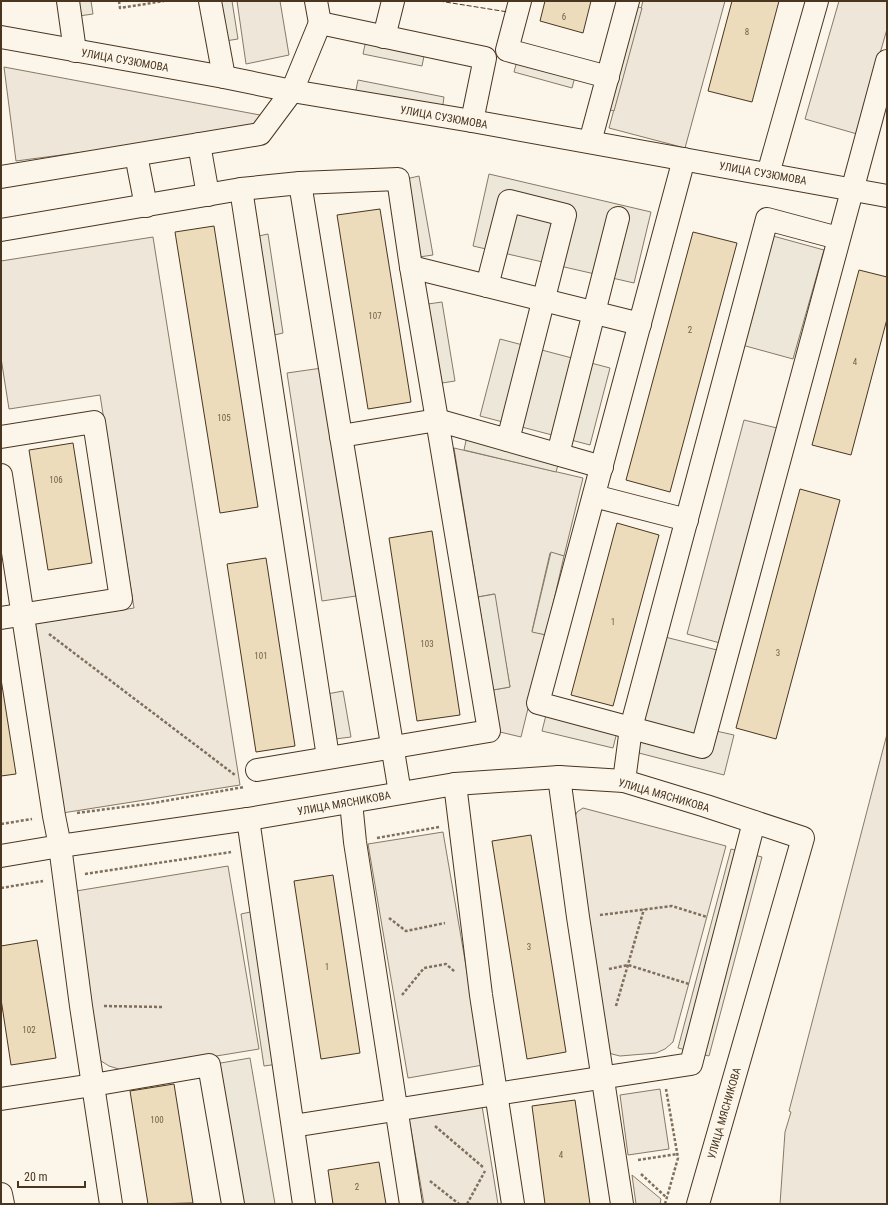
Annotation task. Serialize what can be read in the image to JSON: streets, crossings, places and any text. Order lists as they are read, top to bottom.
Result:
{
  "streets": {
    "street": ["УЛИЦА СУЗЮМОВА", "УЛИЦА МЯСНИКОВА"]
  },
  "house_numbers": [
    "6",
    "8",
    "107",
    "2",
    "4",
    "105",
    "106",
    "1",
    "103",
    "3",
    "101",
    "3",
    "1",
    "102",
    "100",
    "4",
    "2"
  ],
  "scale_bar": "20 m"
}
